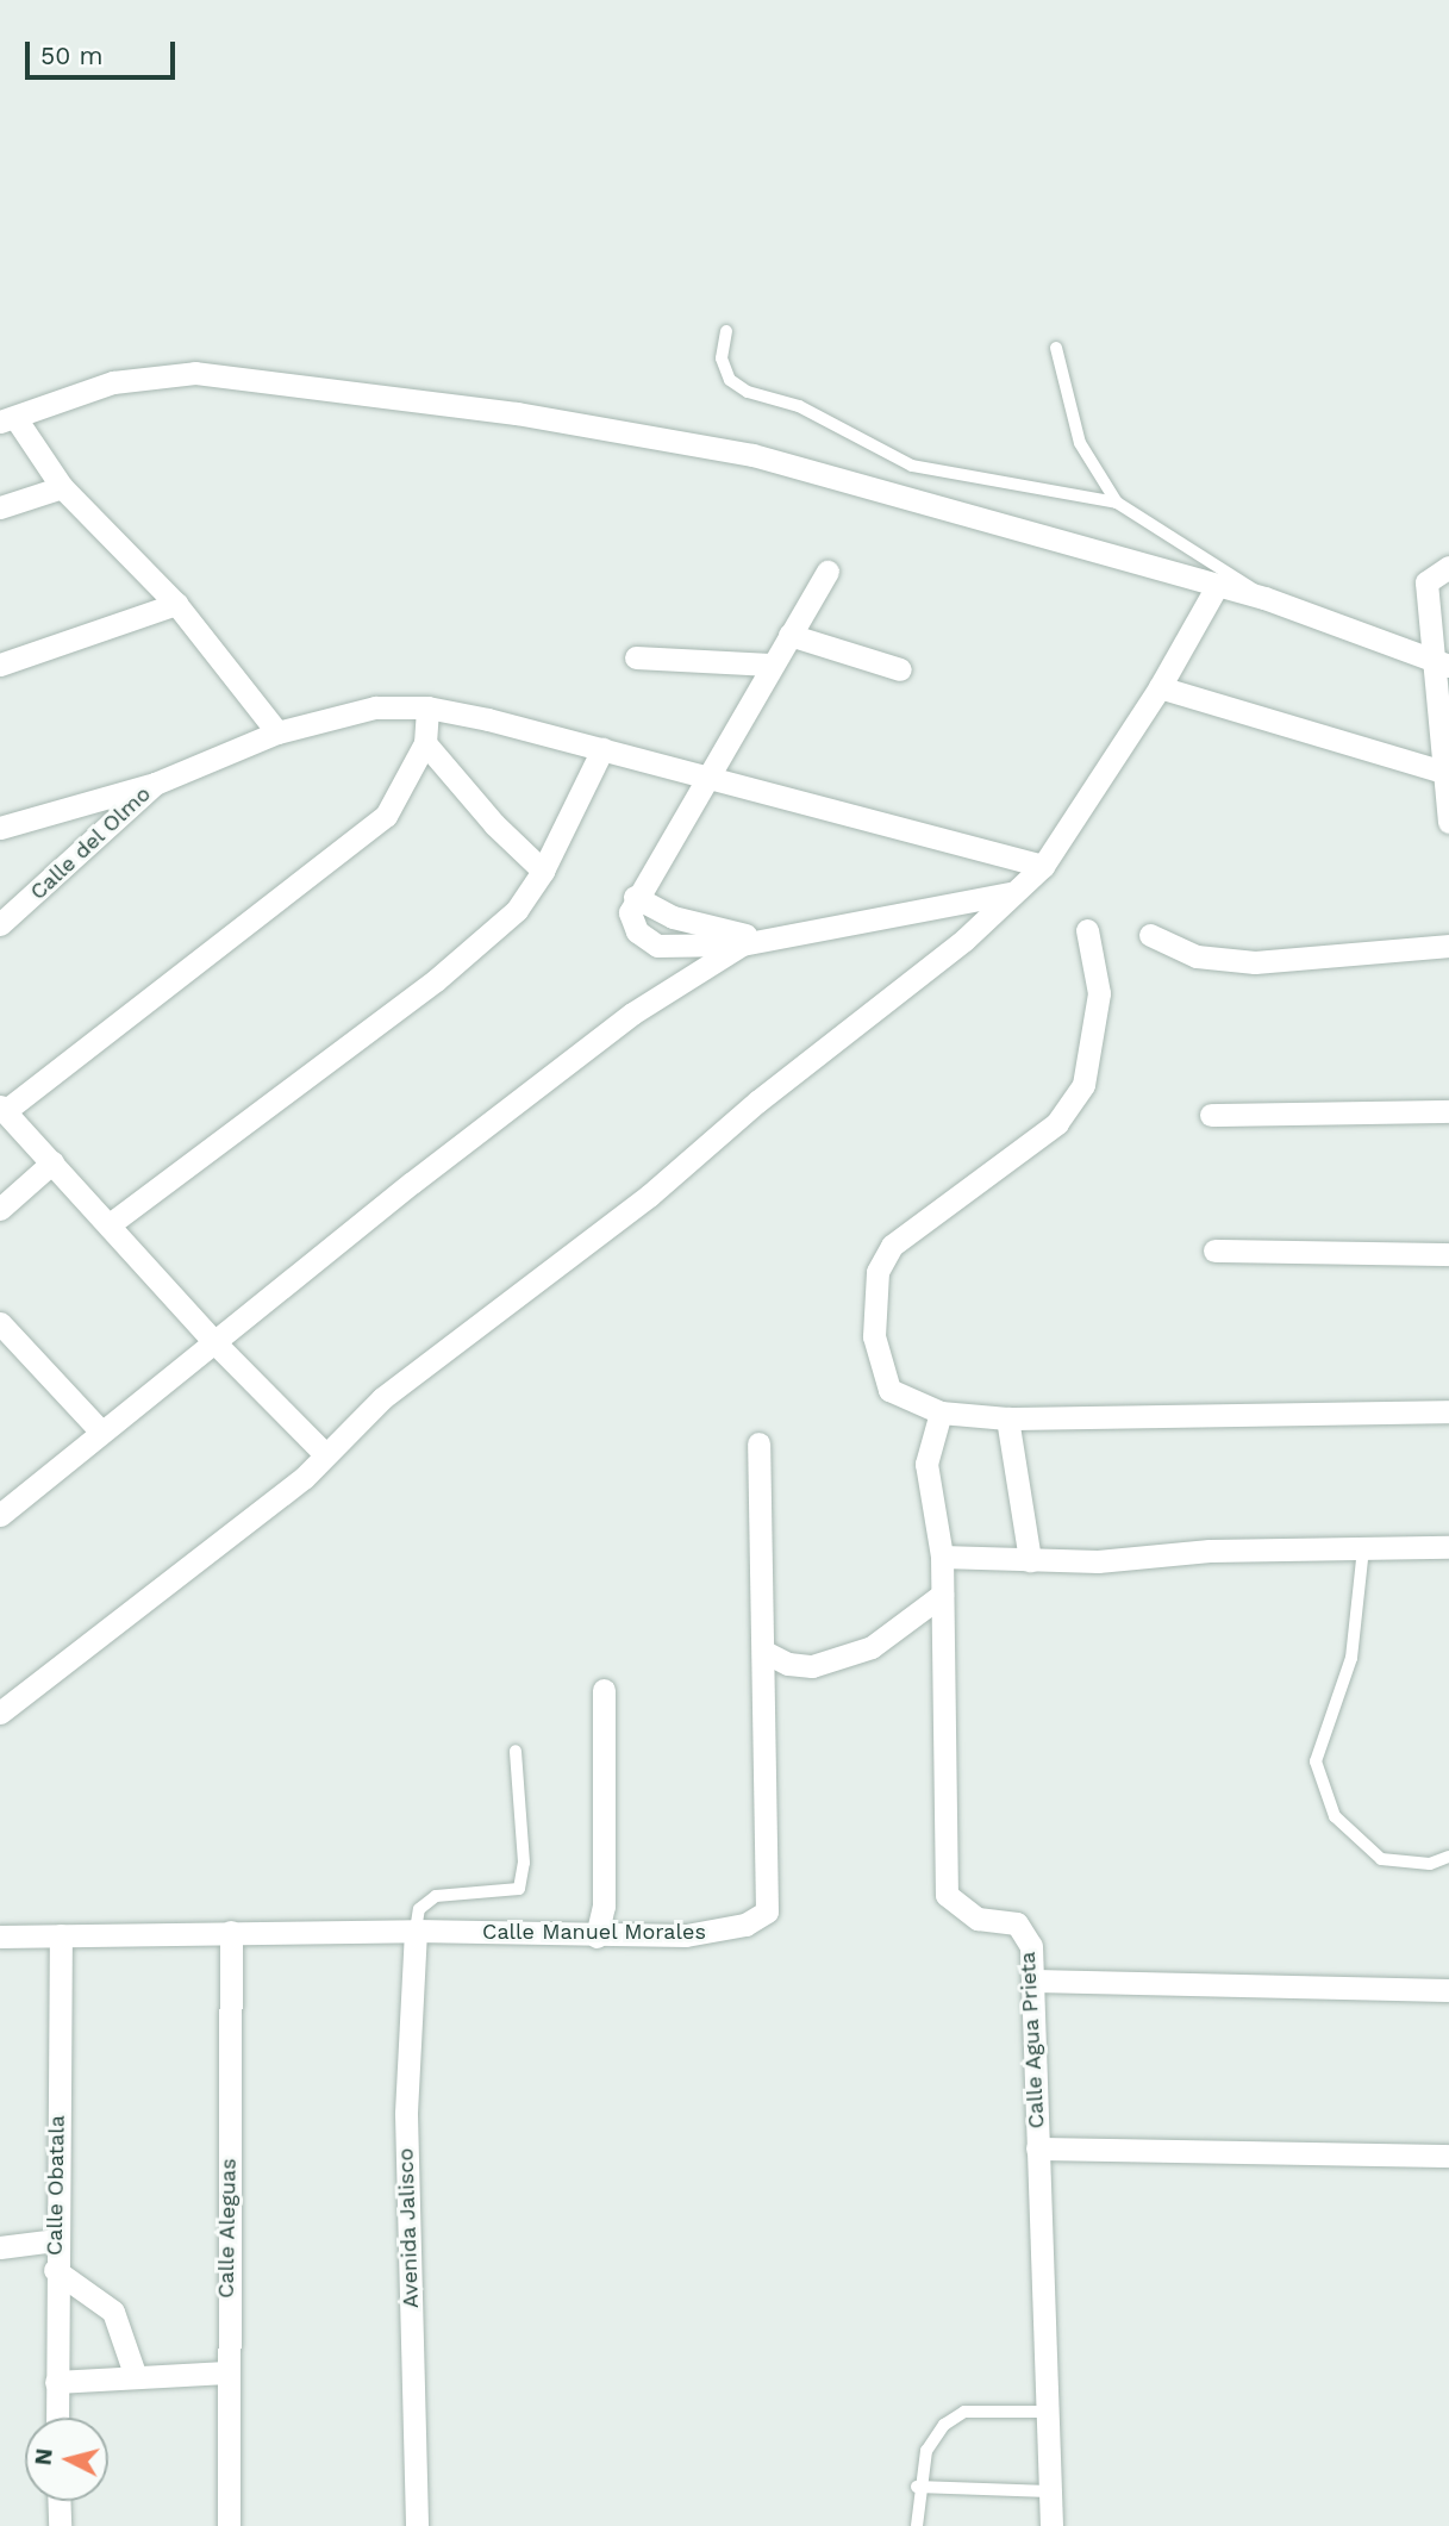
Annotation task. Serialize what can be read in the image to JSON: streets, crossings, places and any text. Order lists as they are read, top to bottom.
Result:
{
  "streets": {
    "street": [
      "Calle del Olmo",
      "Calle Manuel Morales",
      "Calle Agua Prieta",
      "Calle Obatala",
      "Calle Aleguas",
      "Avenida Jalisco"
    ]
  },
  "crossings": [
    ["Calle Manuel Morales", "Calle Obatala"],
    ["Calle Manuel Morales", "Calle Aleguas"],
    ["Calle Manuel Morales", "Avenida Jalisco"]
  ],
  "scale_bar": "50 m",
  "north": "left"
}
